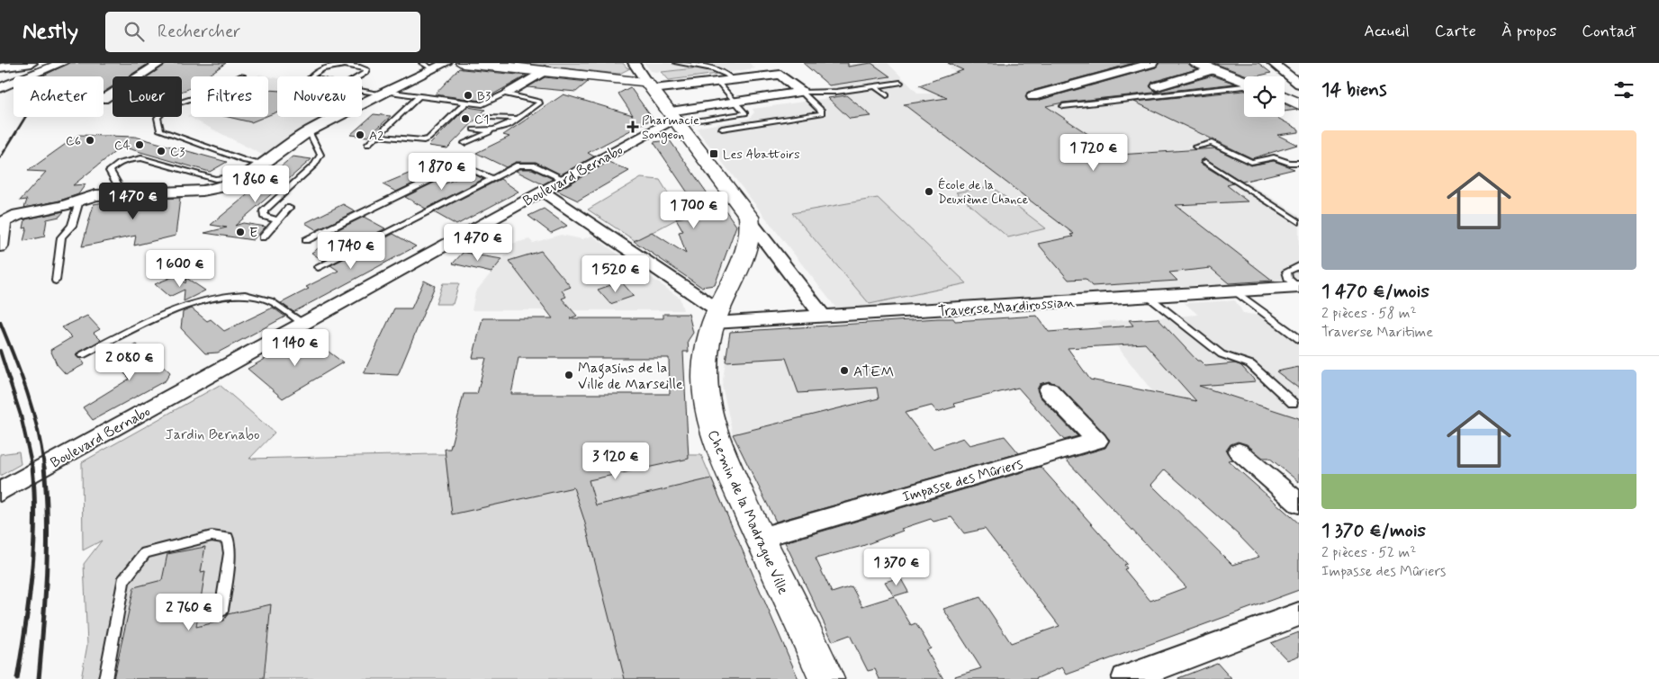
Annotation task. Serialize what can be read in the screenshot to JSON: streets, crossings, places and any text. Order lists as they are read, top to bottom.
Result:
{
  "streets": {
    "street": [
      "Boulevard Bernabo",
      "Traverse Mardirossian",
      "Impasse des Mûriers",
      "Chemin de la Madrague Ville"
    ]
  },
  "crossings": [
    ["Traverse Mardirossian", "Chemin de la Madrague Ville"],
    ["Impasse des Mûriers", "Chemin de la Madrague Ville"]
  ],
  "parks": ["Jardin Bernabo"],
  "places": {
    "other": [
      "B3",
      "C1",
      "A2",
      "C6",
      "C4",
      "C3",
      "École de la Deuxième Chance",
      "E",
      "ATEM",
      "Magasins de la Ville de Marseille"
    ],
    "health": ["Pharmacie Songeon"],
    "transit": ["Les Abattoirs"]
  },
  "page": {
    "header": "Nestly",
    "search": "Rechercher",
    "nav": [
      "Accueil",
      "Carte",
      "À propos",
      "Contact"
    ],
    "heading": "14 biens",
    "chip": [
      "Acheter",
      "Louer",
      "Filtres",
      "Nouveau"
    ],
    "list": [
      {
        "name": "1 470 €/mois",
        "note": "2 pièces · 58 m² · Traverse Maritime"
      },
      {
        "name": "1 370 €/mois",
        "note": "2 pièces · 52 m² · Impasse des Mûriers"
      }
    ],
    "price": [
      "1 720 €",
      "1 870 €",
      "1 860 €",
      "1 470 €",
      "1 700 €",
      "1 470 €",
      "1 740 €",
      "1 600 €",
      "1 520 €",
      "1 140 €",
      "2 080 €",
      "3 120 €",
      "1 370 €",
      "2 760 €"
    ]
  }
}
